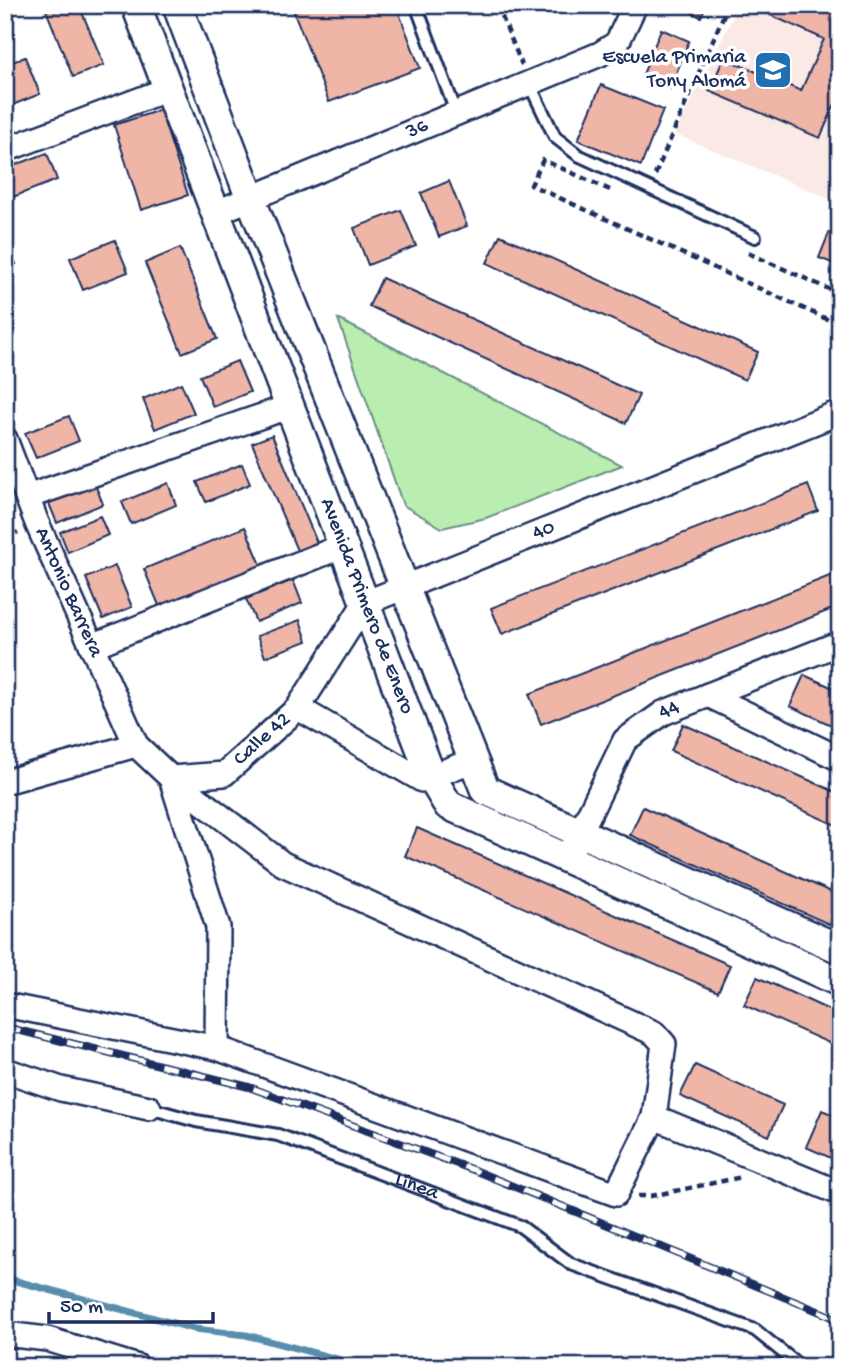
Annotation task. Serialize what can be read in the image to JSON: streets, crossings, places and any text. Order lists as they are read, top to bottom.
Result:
{
  "streets": {
    "street": [
      "36",
      "40",
      "Antonio Barrera",
      "Avenida Primero de Enero",
      "44",
      "Calle 42",
      "Línea"
    ]
  },
  "crossings": [
    ["36", "Avenida Primero de Enero"],
    ["40", "Avenida Primero de Enero"],
    ["Avenida Primero de Enero", "44"],
    ["Avenida Primero de Enero", "Calle 42"]
  ],
  "places": {
    "school or university": ["Escuela Primaria Tony Alomá"]
  },
  "scale_bar": "50 m"
}
